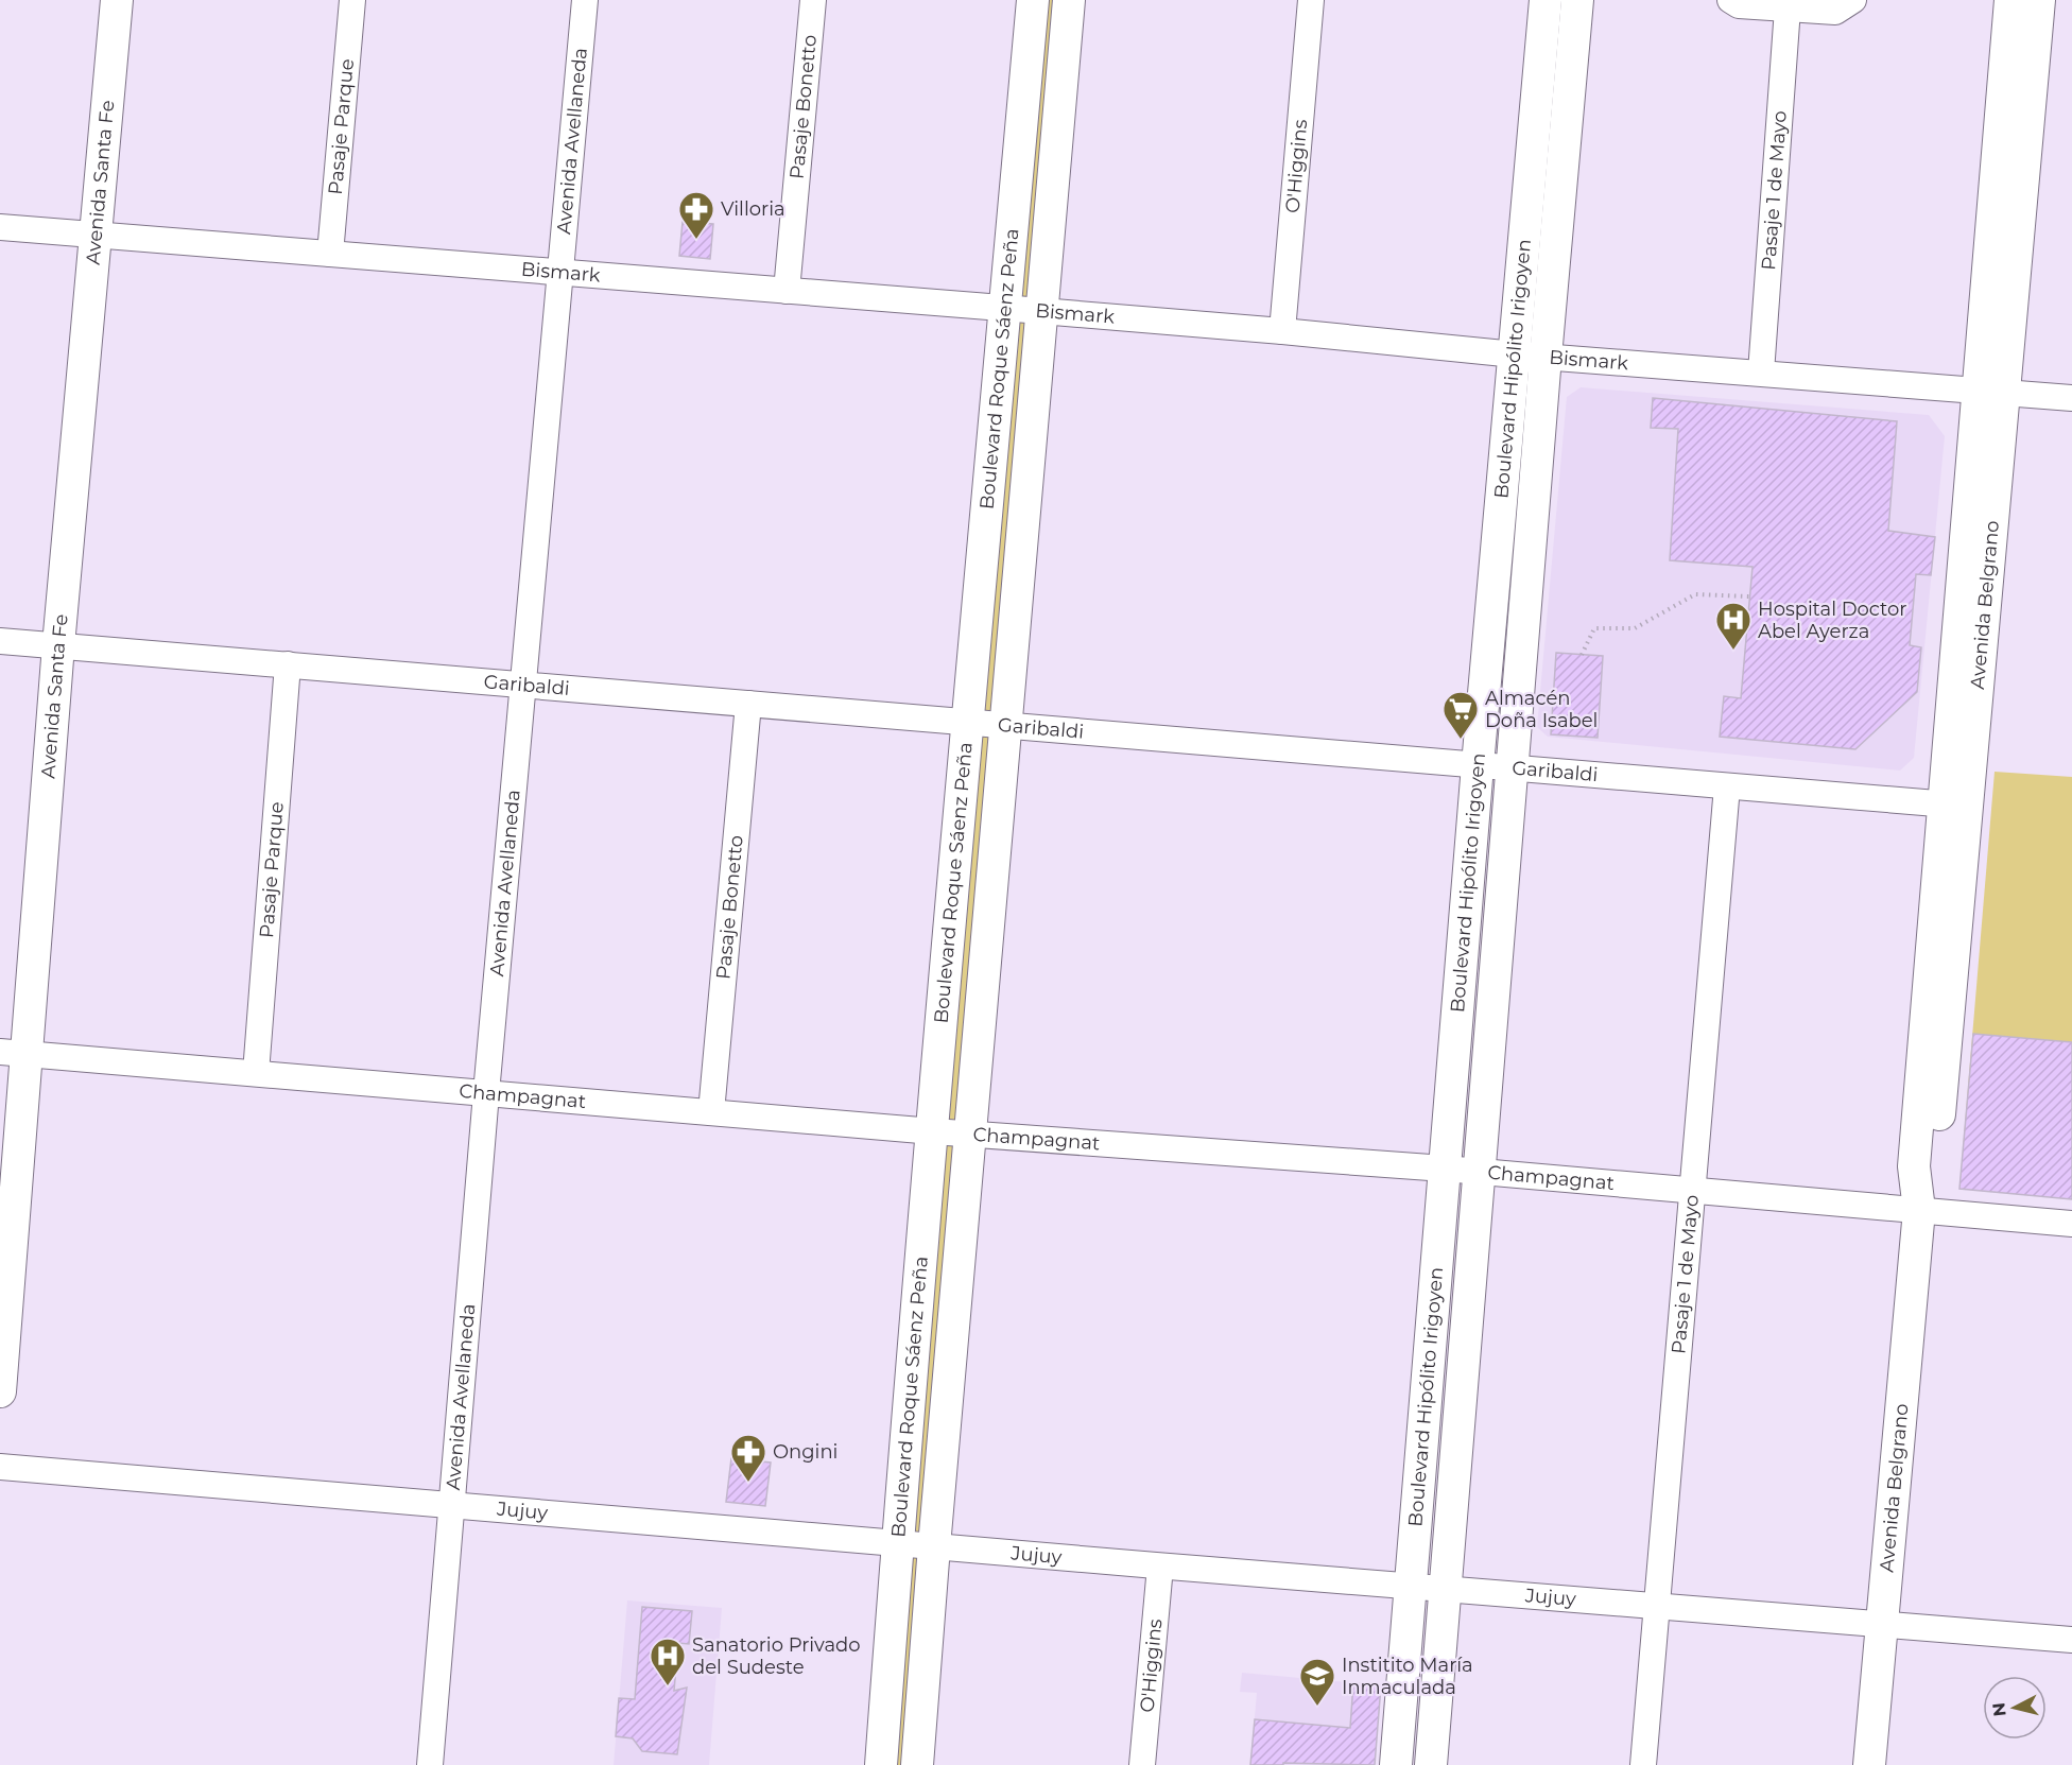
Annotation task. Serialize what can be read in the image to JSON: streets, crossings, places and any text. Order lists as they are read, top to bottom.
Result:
{
  "streets": {
    "street": [
      "Pasaje Bonetto",
      "Pasaje Parque",
      "Avenida Avellaneda",
      "O'Higgins",
      "Avenida Santa Fe",
      "Pasaje 1 de Mayo",
      "Bismark",
      "Boulevard Roque Sáenz Peña",
      "Boulevard Hipólito Irigoyen",
      "Avenida Belgrano",
      "Garibaldi",
      "Champagnat",
      "Jujuy"
    ]
  },
  "crossings": [
    ["Pasaje Bonetto", "Bismark"],
    ["Pasaje Bonetto", "Garibaldi"],
    ["Pasaje Bonetto", "Champagnat"],
    ["Pasaje Parque", "Bismark"],
    ["Pasaje Parque", "Garibaldi"],
    ["Pasaje Parque", "Champagnat"],
    ["Avenida Avellaneda", "Bismark"],
    ["Avenida Avellaneda", "Garibaldi"],
    ["Avenida Avellaneda", "Champagnat"],
    ["Avenida Avellaneda", "Jujuy"],
    ["O'Higgins", "Bismark"],
    ["O'Higgins", "Jujuy"],
    ["Avenida Santa Fe", "Bismark"],
    ["Avenida Santa Fe", "Garibaldi"],
    ["Avenida Santa Fe", "Champagnat"],
    ["Pasaje 1 de Mayo", "Bismark"],
    ["Pasaje 1 de Mayo", "Garibaldi"],
    ["Pasaje 1 de Mayo", "Champagnat"],
    ["Pasaje 1 de Mayo", "Jujuy"],
    ["Bismark", "Boulevard Roque Sáenz Peña"],
    ["Bismark", "Boulevard Hipólito Irigoyen"],
    ["Bismark", "Avenida Belgrano"],
    ["Boulevard Roque Sáenz Peña", "Garibaldi"],
    ["Boulevard Roque Sáenz Peña", "Champagnat"],
    ["Boulevard Roque Sáenz Peña", "Jujuy"],
    ["Boulevard Hipólito Irigoyen", "Garibaldi"],
    ["Boulevard Hipólito Irigoyen", "Champagnat"],
    ["Boulevard Hipólito Irigoyen", "Jujuy"],
    ["Avenida Belgrano", "Garibaldi"],
    ["Avenida Belgrano", "Champagnat"],
    ["Avenida Belgrano", "Jujuy"]
  ],
  "places": {
    "pharmacy": ["Villoria", "Ongini"],
    "hospital": ["Hospital Doctor Abel Ayerza", "Sanatorio Privado del Sudeste"],
    "supermarket": ["Almacén Doña Isabel"],
    "school or university": ["Institito María Inmaculada"]
  },
  "north": "left"
}
